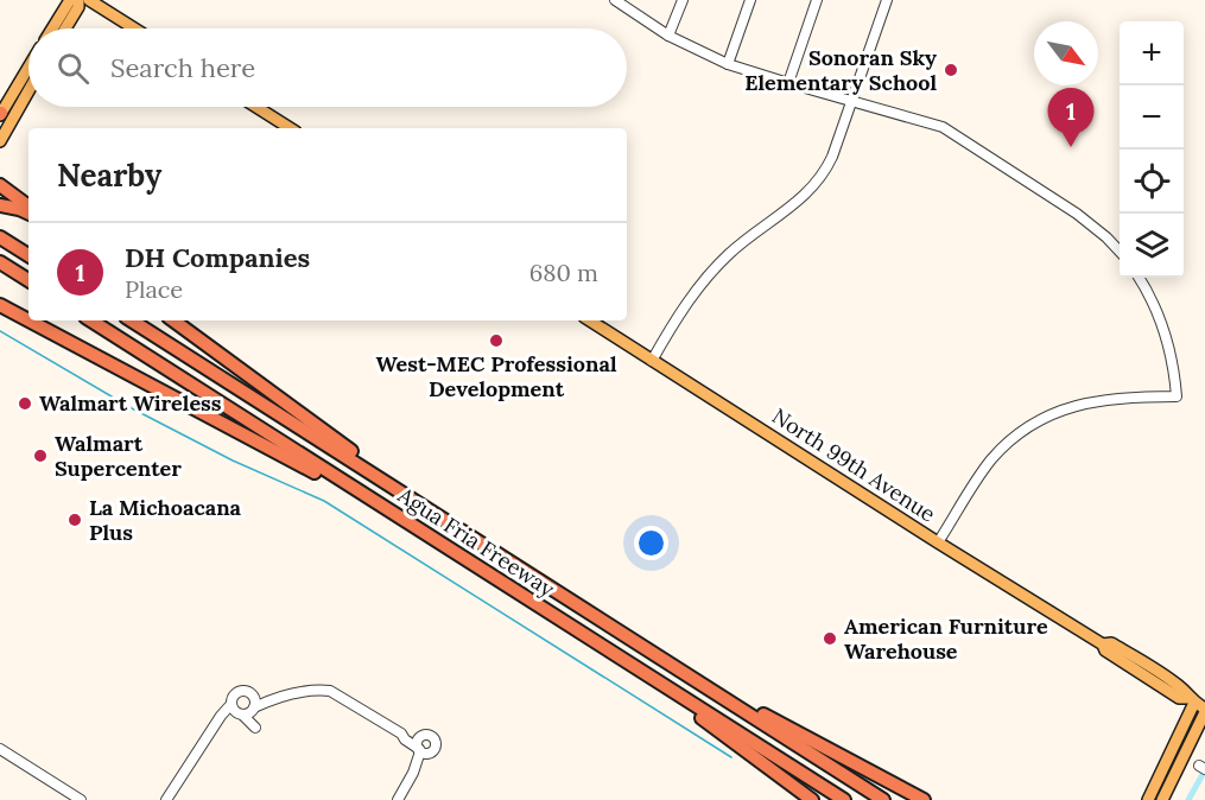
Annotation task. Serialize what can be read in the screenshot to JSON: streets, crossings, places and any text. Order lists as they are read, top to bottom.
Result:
{
  "streets": {
    "highway": ["Agua Fria Freeway"],
    "main road": ["North 99th Avenue"]
  },
  "places": [
    "Sonoran Sky Elementary School",
    "West-MEC Professional Development",
    "Walmart Wireless",
    "Walmart Supercenter",
    "La Michoacana Plus",
    "American Furniture Warehouse"
  ],
  "north": "bottom right",
  "page": {
    "map_buttons": ["+", "−"],
    "search": "Search here",
    "pins": "1",
    "heading": "Nearby",
    "list": [
      {
        "mark": "1",
        "name": "DH Companies",
        "note": "Place",
        "value": "680 m"
      }
    ]
  }
}
